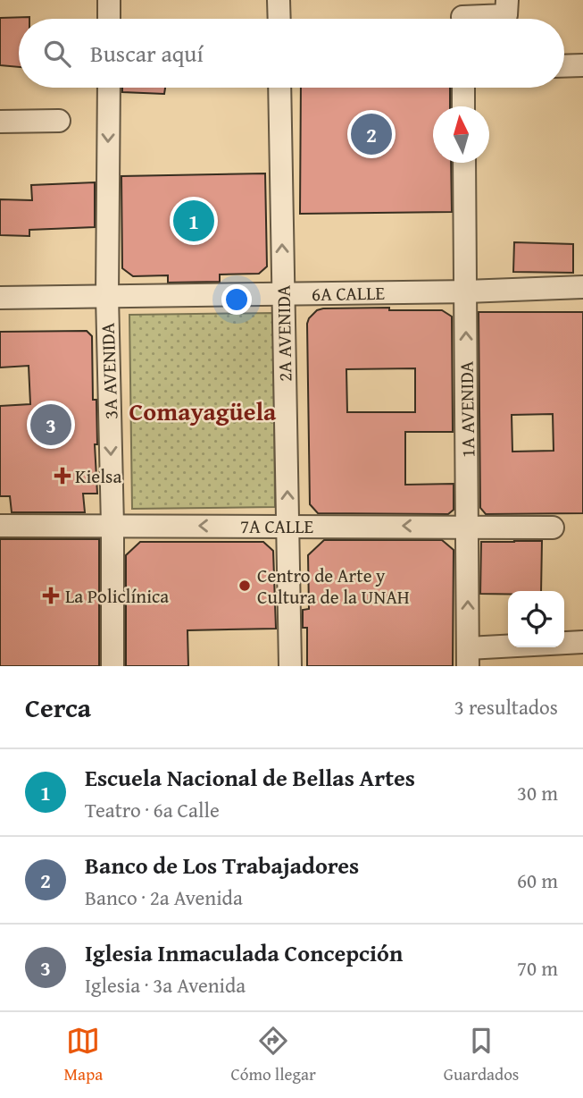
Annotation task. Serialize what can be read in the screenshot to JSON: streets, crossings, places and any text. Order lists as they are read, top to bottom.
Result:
{
  "streets": {
    "street": [
      "6A CALLE",
      "2A AVENIDA",
      "3A AVENIDA",
      "1A AVENIDA",
      "7A CALLE"
    ]
  },
  "crossings": [
    ["6A CALLE", "2A AVENIDA"],
    ["6A CALLE", "3A AVENIDA"],
    ["6A CALLE", "1A AVENIDA"],
    ["2A AVENIDA", "7A CALLE"],
    ["3A AVENIDA", "7A CALLE"],
    ["1A AVENIDA", "7A CALLE"]
  ],
  "one_way": [
    "2A AVENIDA",
    "3A AVENIDA",
    "1A AVENIDA",
    "7A CALLE"
  ],
  "districts": ["Comayagüela"],
  "places": {
    "health": ["Kielsa", "La Policlínica"],
    "other": ["Centro de Arte y Cultura de la UNAH"]
  },
  "north": "top",
  "page": {
    "search": "Buscar aquí",
    "pins": ["2", "1", "3"],
    "heading": ["Cerca", "3 resultados"],
    "list": [
      {
        "mark": "1",
        "name": "Escuela Nacional de Bellas Artes",
        "note": "Teatro · 6a Calle",
        "value": "30 m"
      },
      {
        "mark": "2",
        "name": "Banco de Los Trabajadores",
        "note": "Banco · 2a Avenida",
        "value": "60 m"
      },
      {
        "mark": "3",
        "name": "Iglesia Inmaculada Concepción",
        "note": "Iglesia · 3a Avenida",
        "value": "70 m"
      }
    ],
    "nav": ["Mapa", "Cómo llegar", "Guardados"]
  }
}
